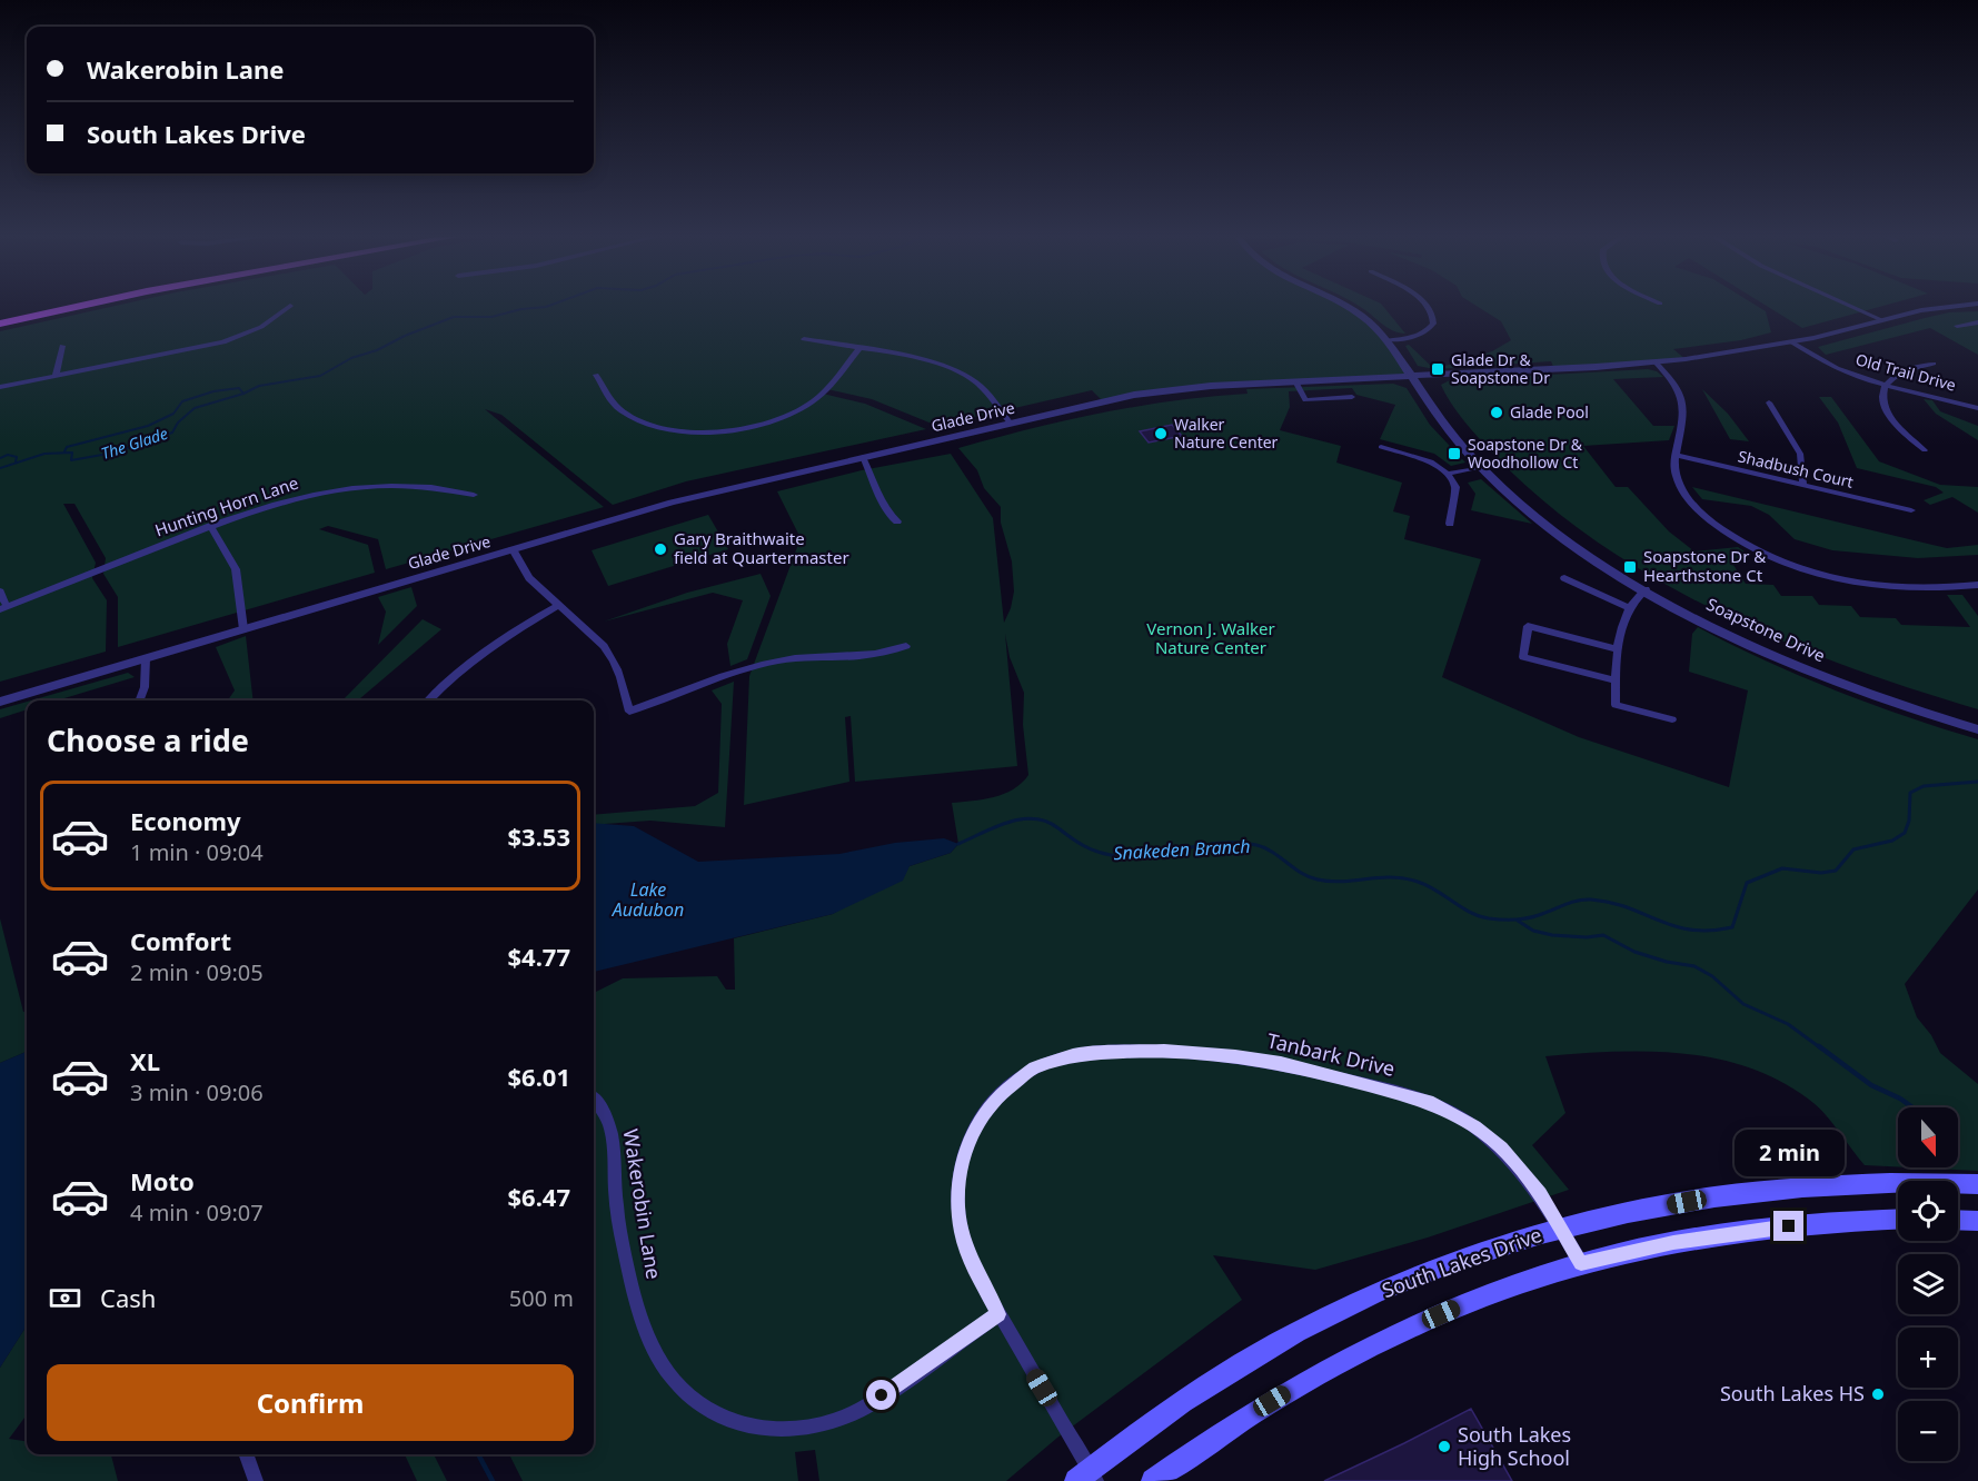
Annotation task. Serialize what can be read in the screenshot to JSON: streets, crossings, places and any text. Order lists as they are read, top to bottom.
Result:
{
  "streets": {
    "main road": ["South Lakes Drive"],
    "street": [
      "Old Trail Drive",
      "Glade Drive",
      "Shadbush Court",
      "Hunting Horn Lane",
      "Soapstone Drive",
      "Tanbark Drive",
      "Wakerobin Lane"
    ]
  },
  "crossings": [
    ["Old Trail Drive", "Glade Drive"],
    ["Glade Drive", "Soapstone Drive"],
    ["Tanbark Drive", "Wakerobin Lane"],
    ["Tanbark Drive", "South Lakes Drive"]
  ],
  "water": ["The Glade", "Snakeden Branch", "Lake Audubon"],
  "parks": ["Vernon J. Walker Nature Center"],
  "places": {
    "transit": ["Glade Dr & Soapstone Dr", "Soapstone Dr & Woodhollow Ct", "Soapstone Dr & Hearthstone Ct"],
    "other": [
      "Glade Pool",
      "Walker Nature Center",
      "Gary Braithwaite field at Quartermaster",
      "South Lakes HS",
      "South Lakes High School"
    ]
  },
  "north": "bottom",
  "page": {
    "banner": ["Wakerobin Lane", "South Lakes Drive"],
    "heading": "Choose a ride",
    "list": [
      {
        "name": "Economy",
        "note": "1 min · 09:04",
        "value": "$3.53"
      },
      {
        "name": "Comfort",
        "note": "2 min · 09:05",
        "value": "$4.77"
      },
      {
        "name": "XL",
        "note": "3 min · 09:06",
        "value": "$6.01"
      },
      {
        "name": "Moto",
        "note": "4 min · 09:07",
        "value": "$6.47"
      }
    ],
    "map_buttons": ["+", "−"],
    "bubble": "2 min",
    "pay": ["Cash", "500 m"],
    "buttons": "Confirm"
  }
}
